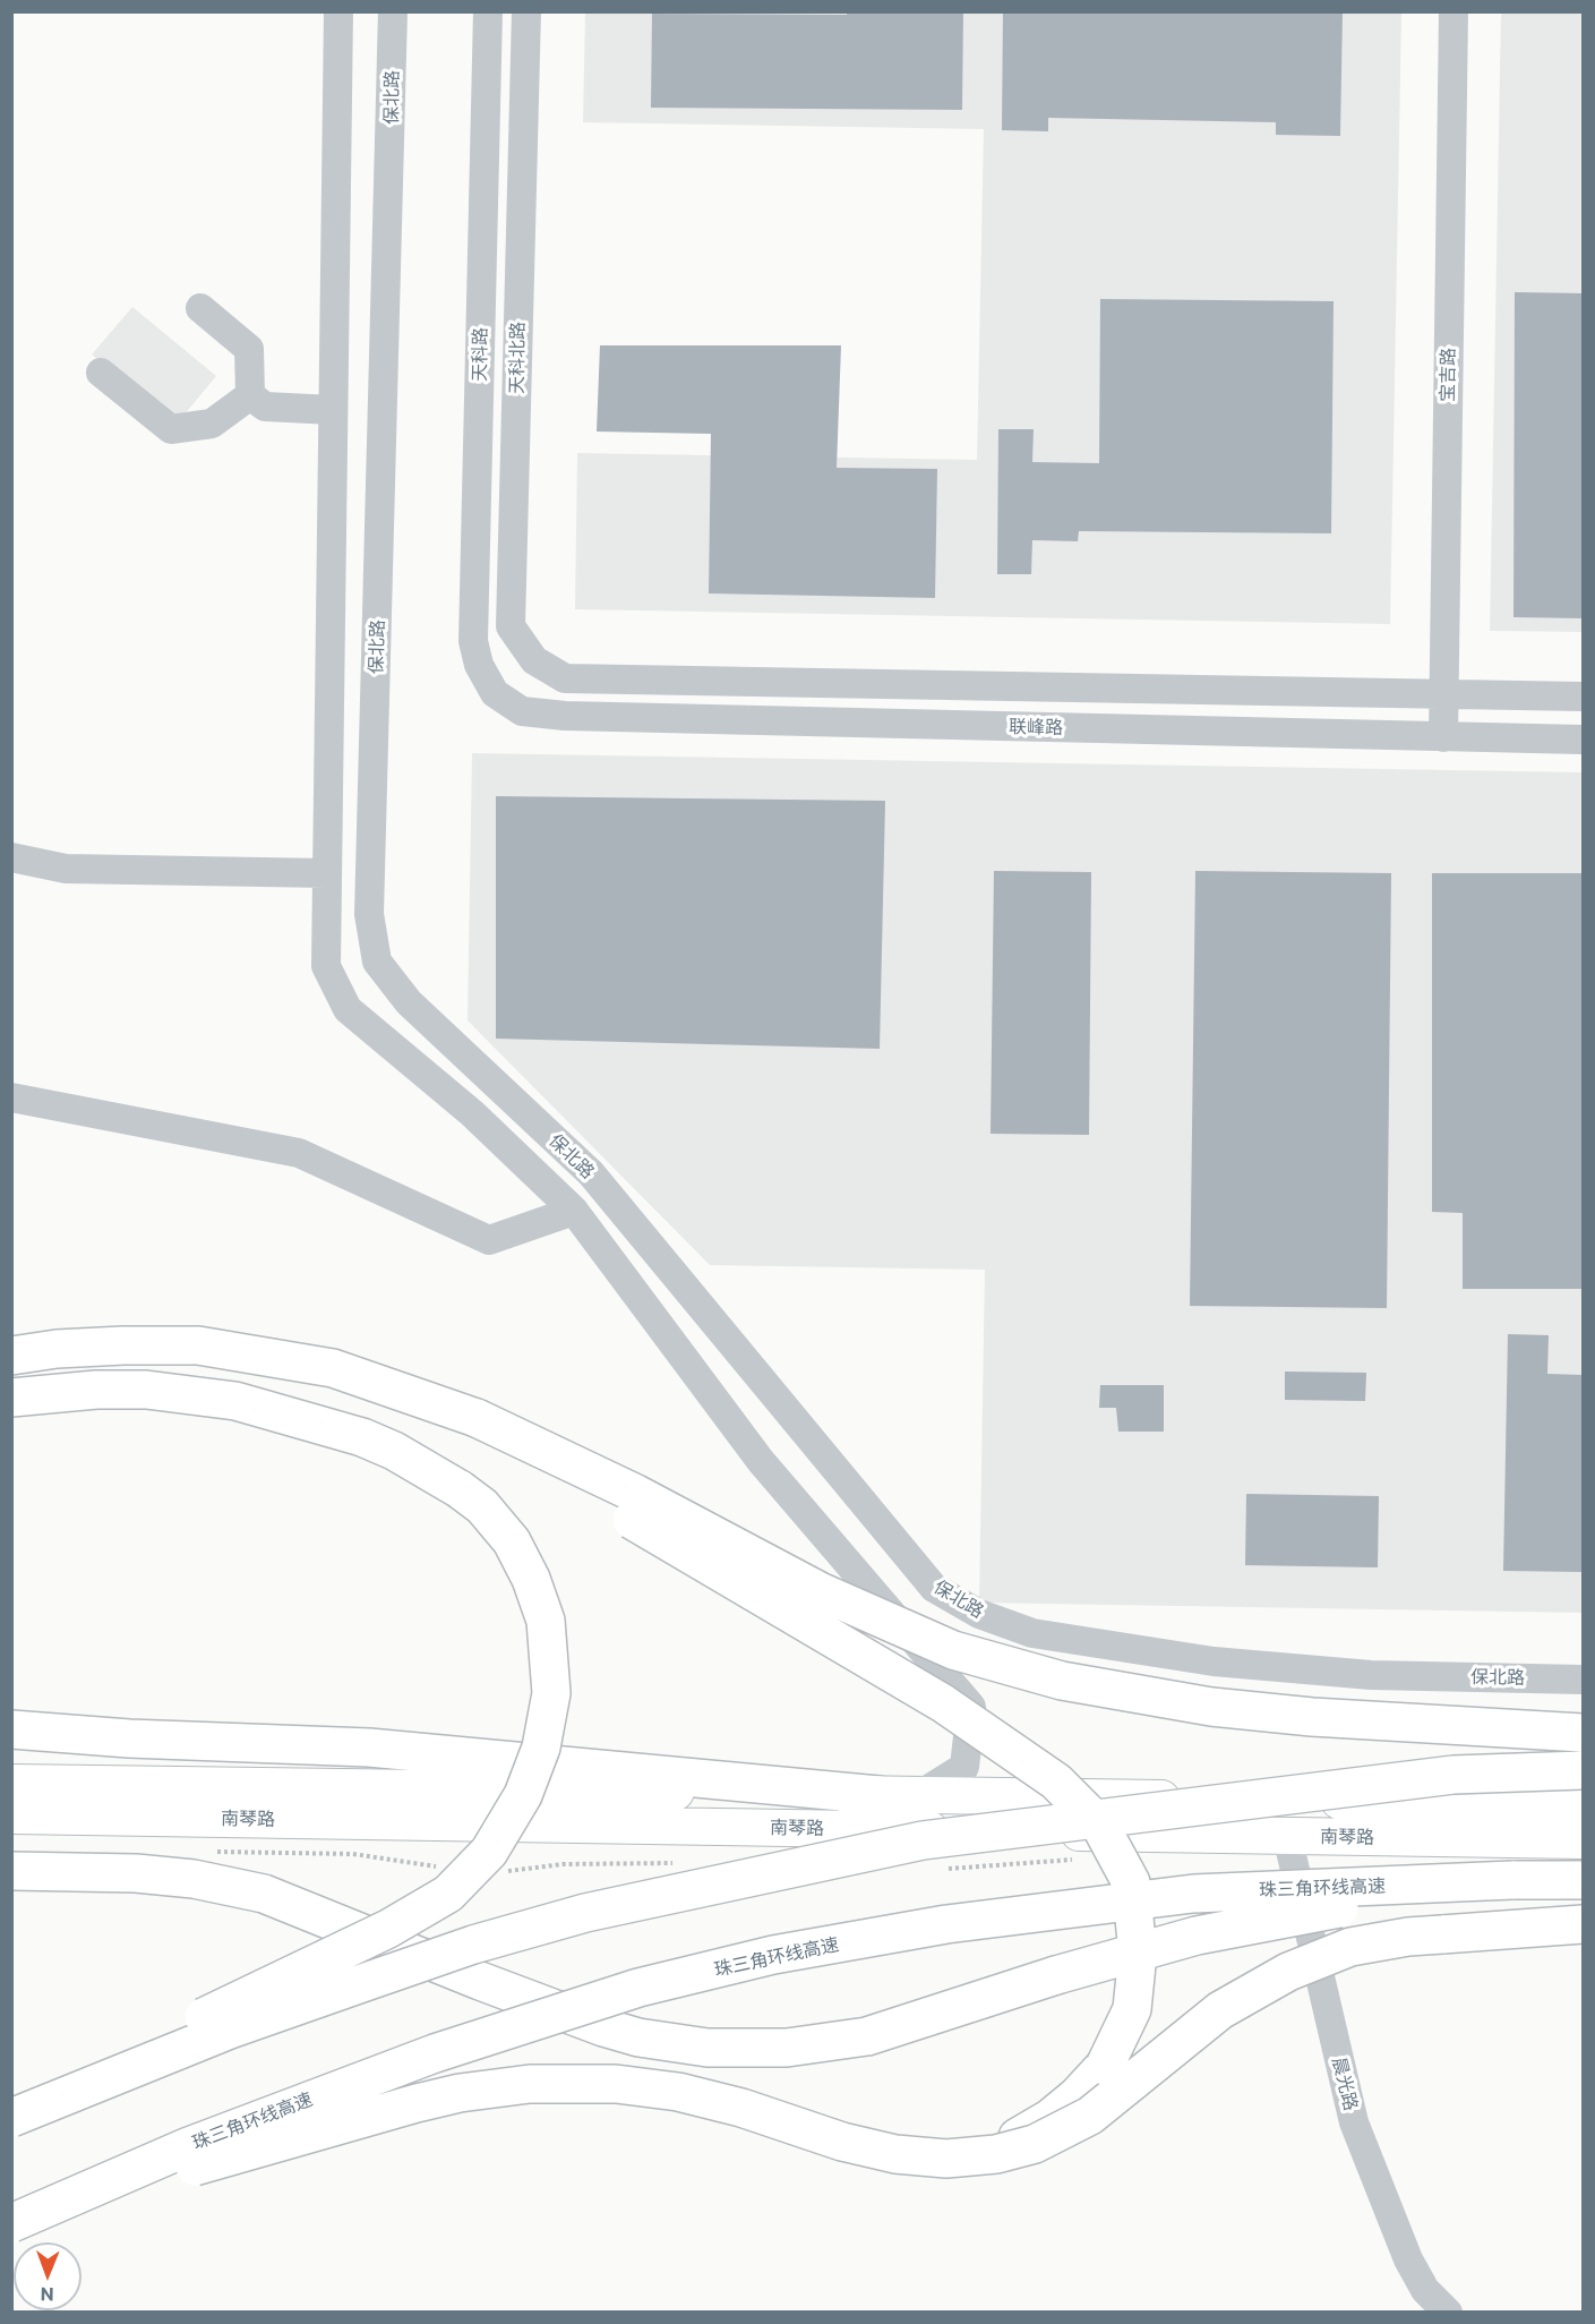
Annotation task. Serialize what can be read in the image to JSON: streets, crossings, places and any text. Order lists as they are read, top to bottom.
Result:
{
  "streets": {
    "highway": ["珠三角环线高速"],
    "main road": ["南琴路"],
    "street": [
      "保北路",
      "天科路",
      "天科北路",
      "宝吉路",
      "联峰路",
      "晨光路"
    ]
  },
  "crossings": [
    ["天科路", "联峰路"],
    ["天科北路", "宝吉路"],
    ["宝吉路", "联峰路"],
    ["南琴路", "晨光路"]
  ],
  "north": "bottom"
}
